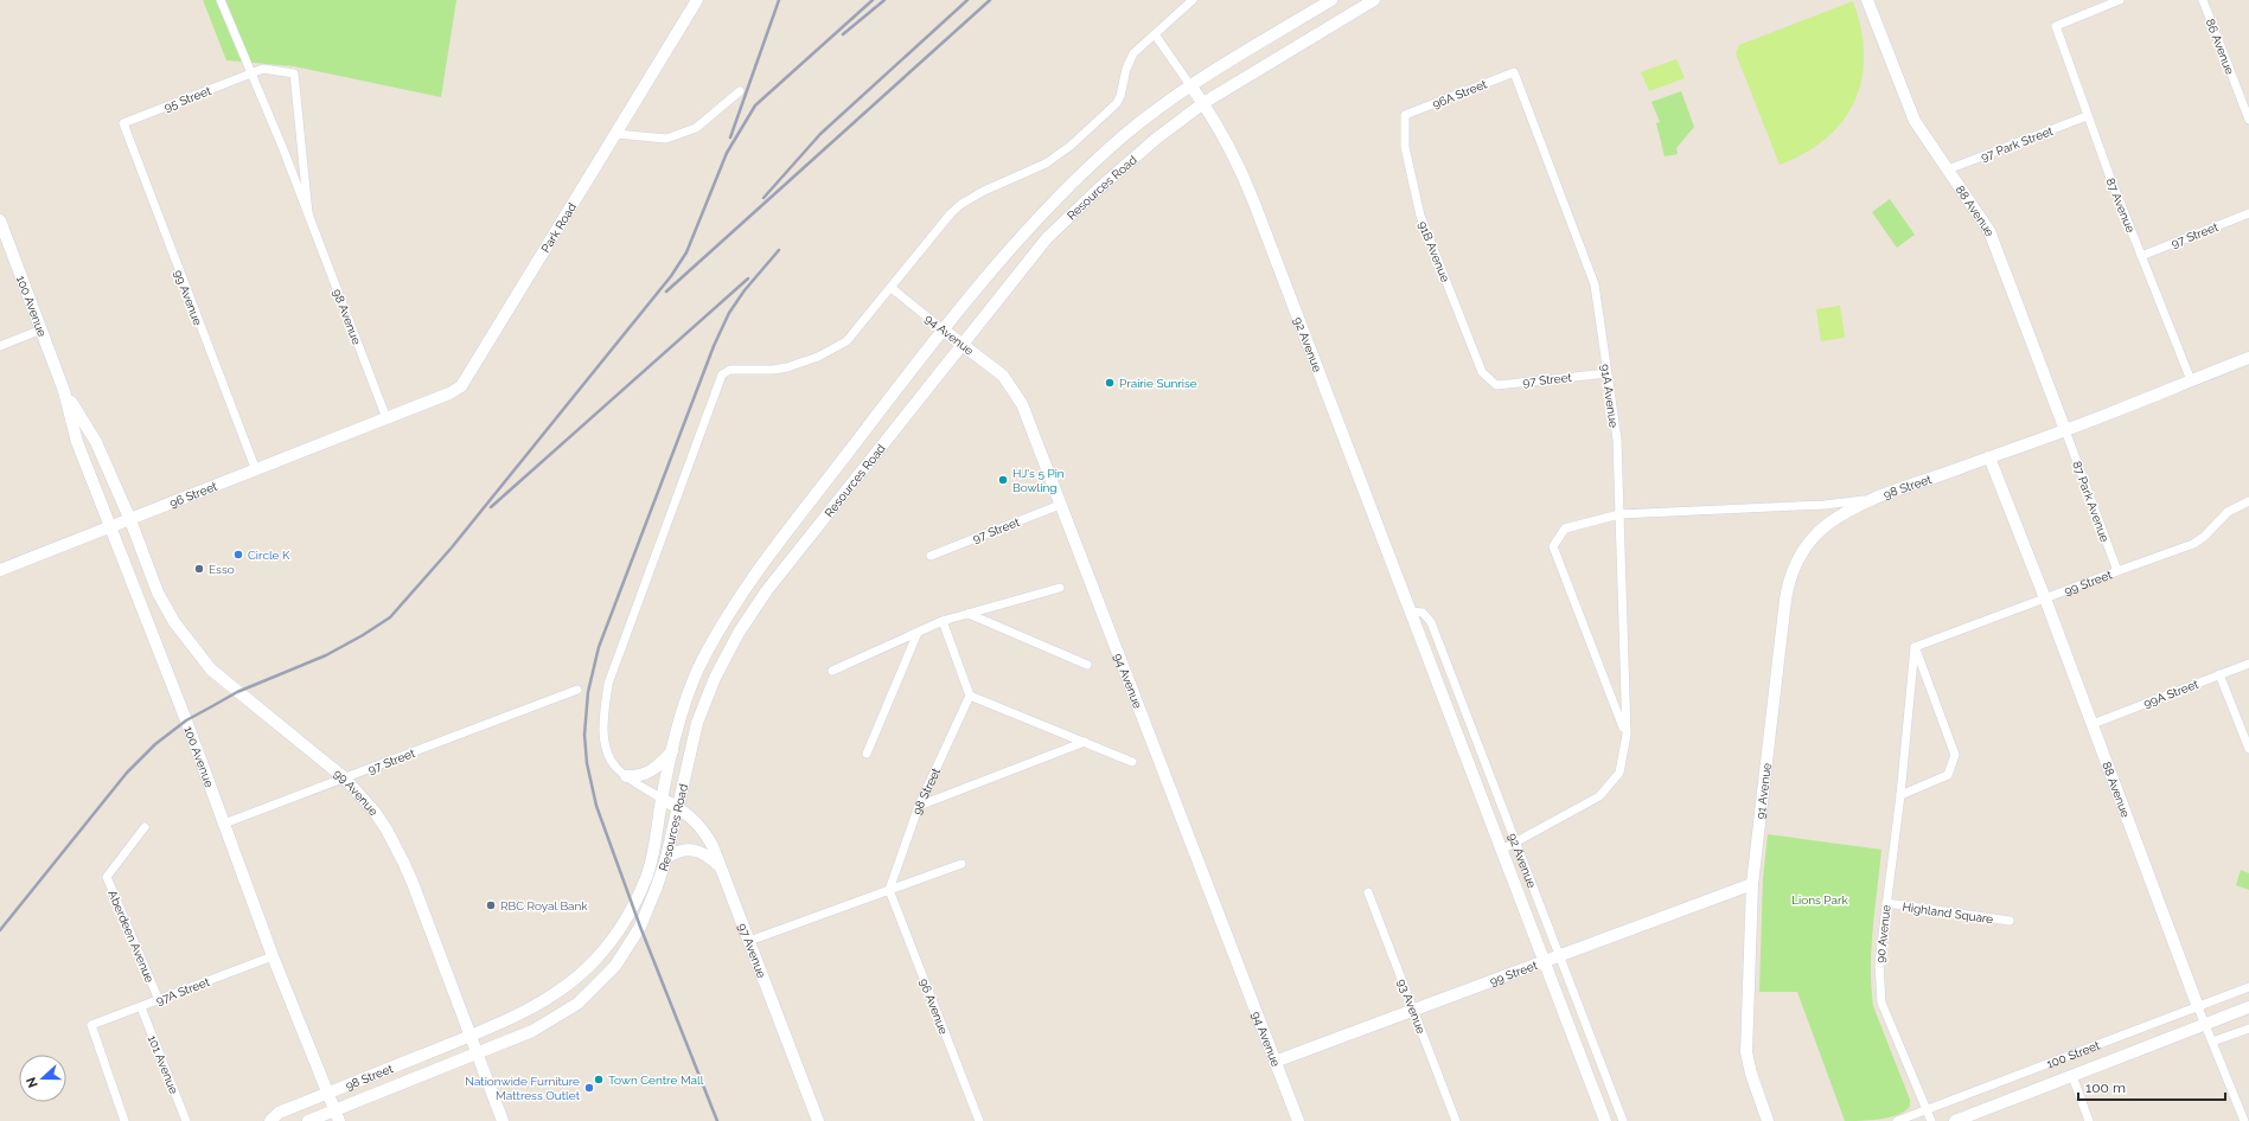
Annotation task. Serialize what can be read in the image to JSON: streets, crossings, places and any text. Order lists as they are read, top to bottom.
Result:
{
  "streets": {
    "street": [
      "86 Avenue",
      "96A Street",
      "95 Street",
      "97 Park Street",
      "Resources Road",
      "87 Avenue",
      "88 Avenue",
      "Park Road",
      "97 Street",
      "91B Avenue",
      "99 Avenue",
      "100 Avenue",
      "98 Avenue",
      "94 Avenue",
      "92 Avenue",
      "91A Avenue",
      "98 Street",
      "96 Street",
      "87 Park Avenue",
      "99 Street",
      "99A Street",
      "91 Avenue",
      "Highland Square",
      "90 Avenue",
      "Aberdeen Avenue",
      "97 Avenue",
      "97A Street",
      "96 Avenue",
      "93 Avenue",
      "100 Street",
      "101 Avenue"
    ]
  },
  "crossings": [
    ["96A Street", "91B Avenue"],
    ["96A Street", "91A Avenue"],
    ["95 Street", "99 Avenue"],
    ["95 Street", "98 Avenue"],
    ["97 Park Street", "87 Avenue"],
    ["97 Park Street", "88 Avenue"],
    ["Resources Road", "99 Avenue"],
    ["Resources Road", "94 Avenue"],
    ["Resources Road", "92 Avenue"],
    ["Resources Road", "98 Street"],
    ["Resources Road", "97 Avenue"],
    ["87 Avenue", "97 Street"],
    ["87 Avenue", "98 Street"],
    ["88 Avenue", "98 Street"],
    ["88 Avenue", "87 Park Avenue"],
    ["88 Avenue", "99 Street"],
    ["88 Avenue", "99A Street"],
    ["88 Avenue", "100 Street"],
    ["Park Road", "98 Avenue"],
    ["Park Road", "96 Street"],
    ["97 Street", "91B Avenue"],
    ["97 Street", "99 Avenue"],
    ["97 Street", "100 Avenue"],
    ["97 Street", "94 Avenue"],
    ["97 Street", "91A Avenue"],
    ["99 Avenue", "100 Avenue"],
    ["99 Avenue", "98 Street"],
    ["99 Avenue", "96 Street"],
    ["100 Avenue", "98 Street"],
    ["100 Avenue", "96 Street"],
    ["100 Avenue", "97A Street"],
    ["98 Avenue", "96 Street"],
    ["94 Avenue", "99 Street"],
    ["92 Avenue", "91A Avenue"],
    ["92 Avenue", "99 Street"],
    ["91A Avenue", "98 Street"],
    ["98 Street", "87 Park Avenue"],
    ["98 Street", "91 Avenue"],
    ["98 Street", "96 Avenue"],
    ["87 Park Avenue", "99 Street"],
    ["99 Street", "91 Avenue"],
    ["99 Street", "90 Avenue"],
    ["99 Street", "93 Avenue"],
    ["Highland Square", "90 Avenue"],
    ["90 Avenue", "100 Street"],
    ["Aberdeen Avenue", "97A Street"],
    ["97A Street", "101 Avenue"]
  ],
  "parks": ["Lions Park"],
  "places": [
    "Prairie Sunrise",
    "HJ's 5 Pin Bowling",
    "Circle K",
    "Esso",
    "RBC Royal Bank",
    "Town Centre Mall",
    "Nationwide Furniture Mattress Outlet"
  ],
  "scale_bar": "100 m",
  "north": "left"
}
